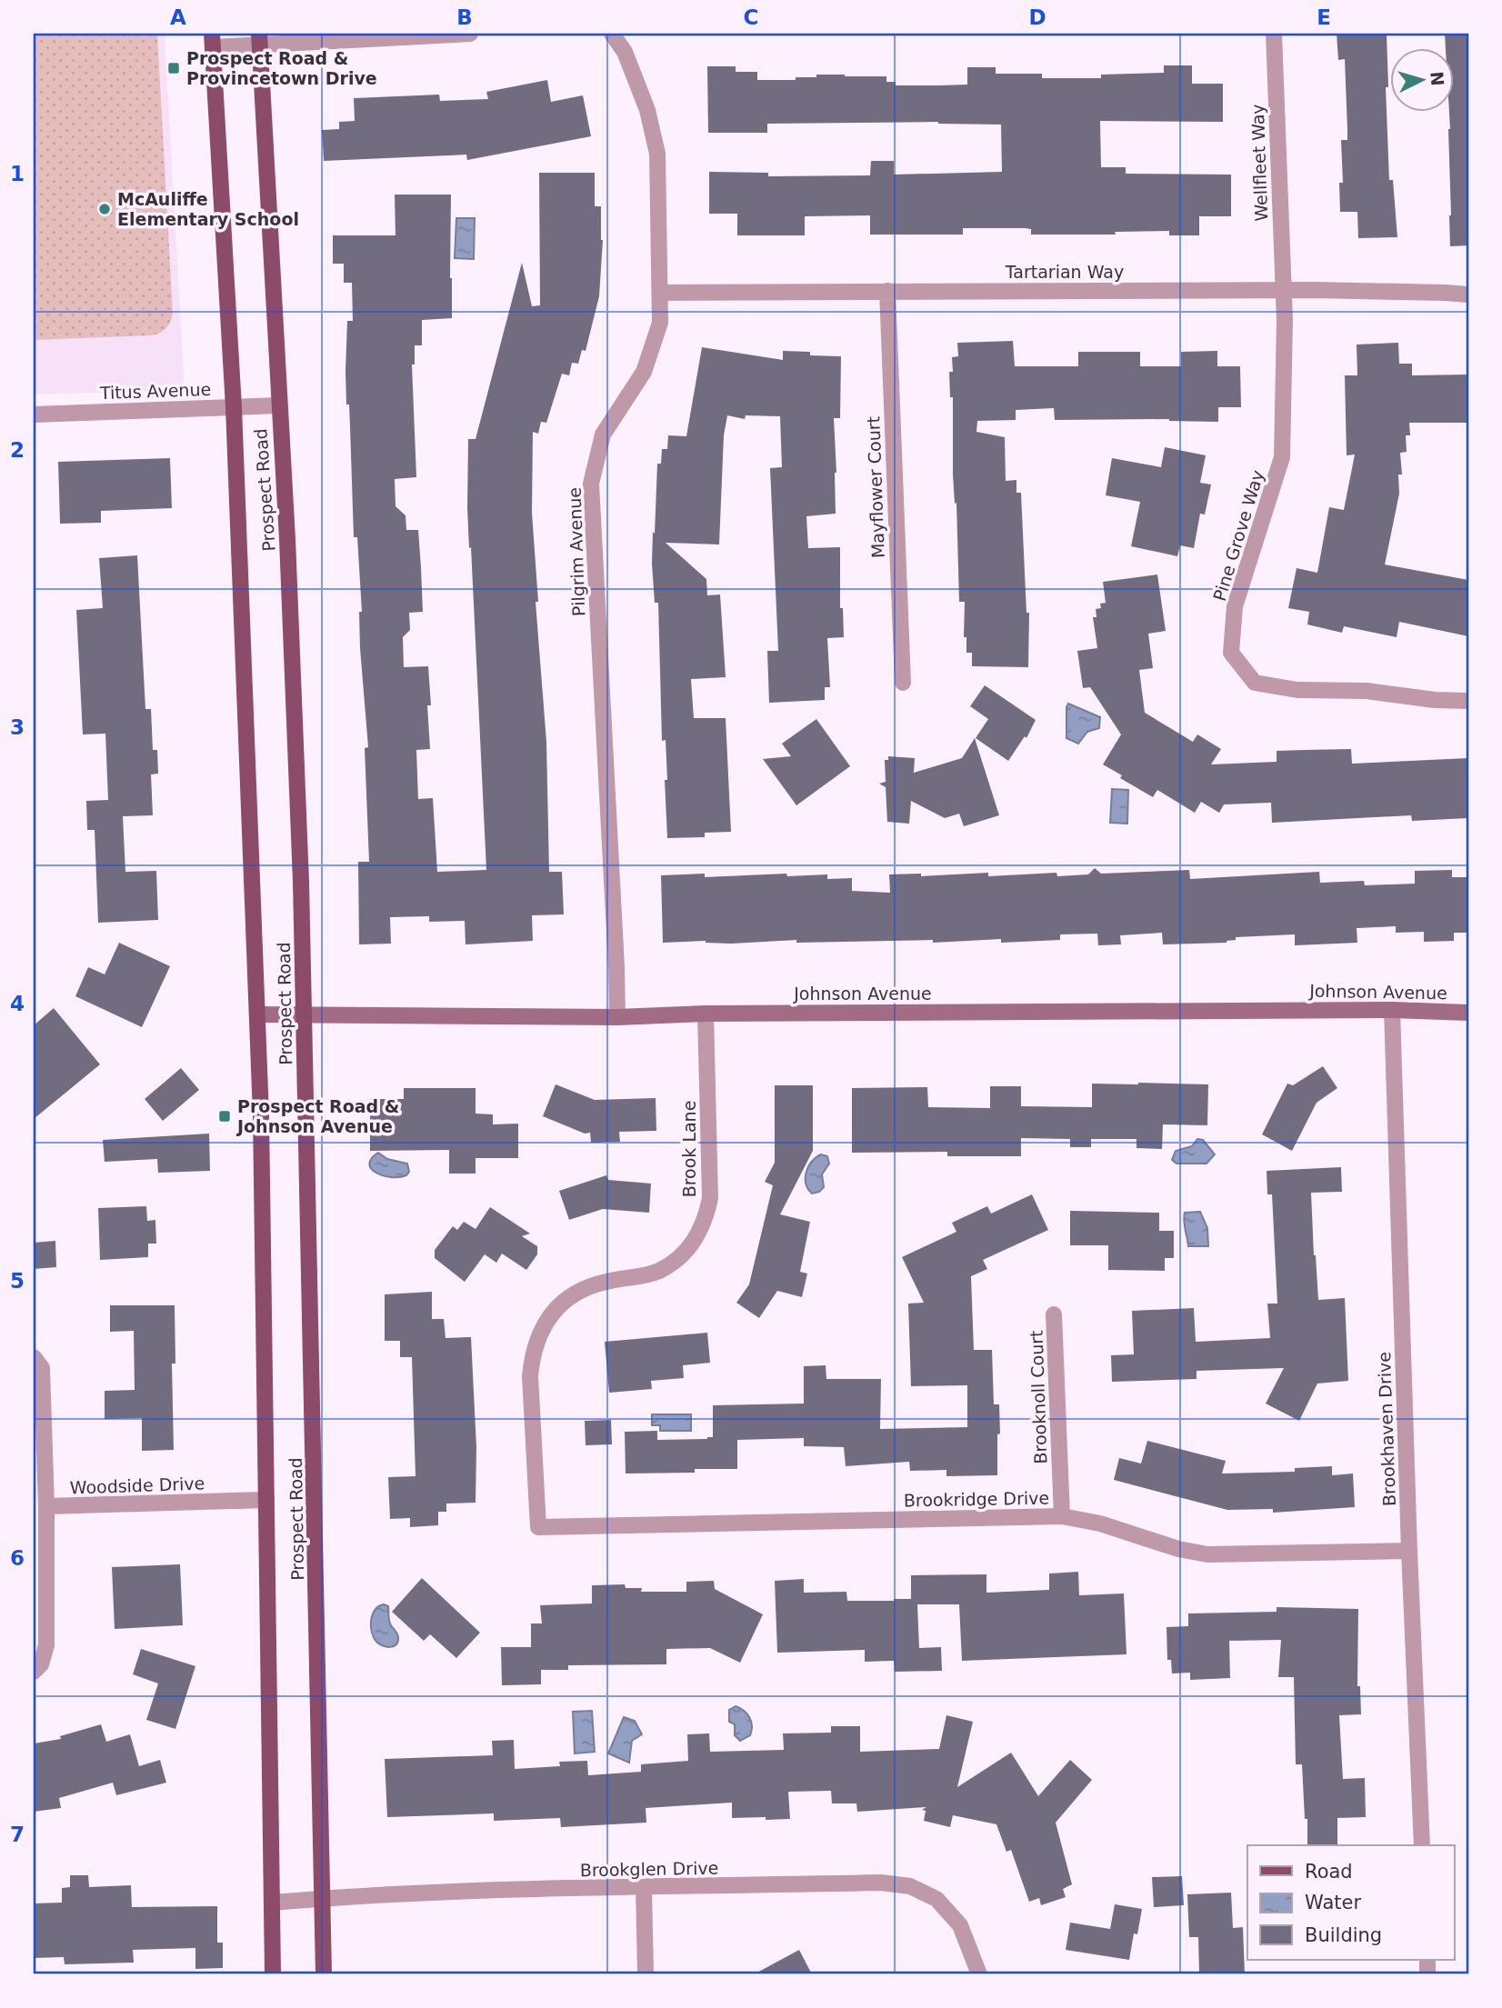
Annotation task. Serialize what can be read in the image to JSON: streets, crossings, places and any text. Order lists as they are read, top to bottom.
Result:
{
  "streets": {
    "main road": ["Prospect Road"],
    "street": [
      "Wellfleet Way",
      "Tartarian Way",
      "Titus Avenue",
      "Mayflower Court",
      "Pine Grove Way",
      "Pilgrim Avenue",
      "Johnson Avenue",
      "Brook Lane",
      "Brooknoll Court",
      "Brookhaven Drive",
      "Woodside Drive",
      "Brookridge Drive",
      "Brookglen Drive"
    ]
  },
  "crossings": [
    ["Wellfleet Way", "Tartarian Way"],
    ["Wellfleet Way", "Pine Grove Way"],
    ["Tartarian Way", "Mayflower Court"],
    ["Tartarian Way", "Pine Grove Way"],
    ["Tartarian Way", "Pilgrim Avenue"],
    ["Titus Avenue", "Prospect Road"],
    ["Prospect Road", "Johnson Avenue"],
    ["Prospect Road", "Woodside Drive"],
    ["Prospect Road", "Brookglen Drive"],
    ["Pilgrim Avenue", "Johnson Avenue"],
    ["Johnson Avenue", "Brook Lane"],
    ["Johnson Avenue", "Brookhaven Drive"],
    ["Brook Lane", "Brookridge Drive"],
    ["Brooknoll Court", "Brookridge Drive"],
    ["Brookhaven Drive", "Brookridge Drive"]
  ],
  "places": {
    "transit": ["Prospect Road & Provincetown Drive", "Prospect Road & Johnson Avenue"],
    "other": ["McAuliffe Elementary School"]
  },
  "legend": ["Road", "Water", "Building"],
  "north": "right",
  "grid": {
    "columns": [
      "A",
      "B",
      "C",
      "D",
      "E"
    ],
    "rows": [
      "1",
      "2",
      "3",
      "4",
      "5",
      "6",
      "7"
    ]
  }
}
